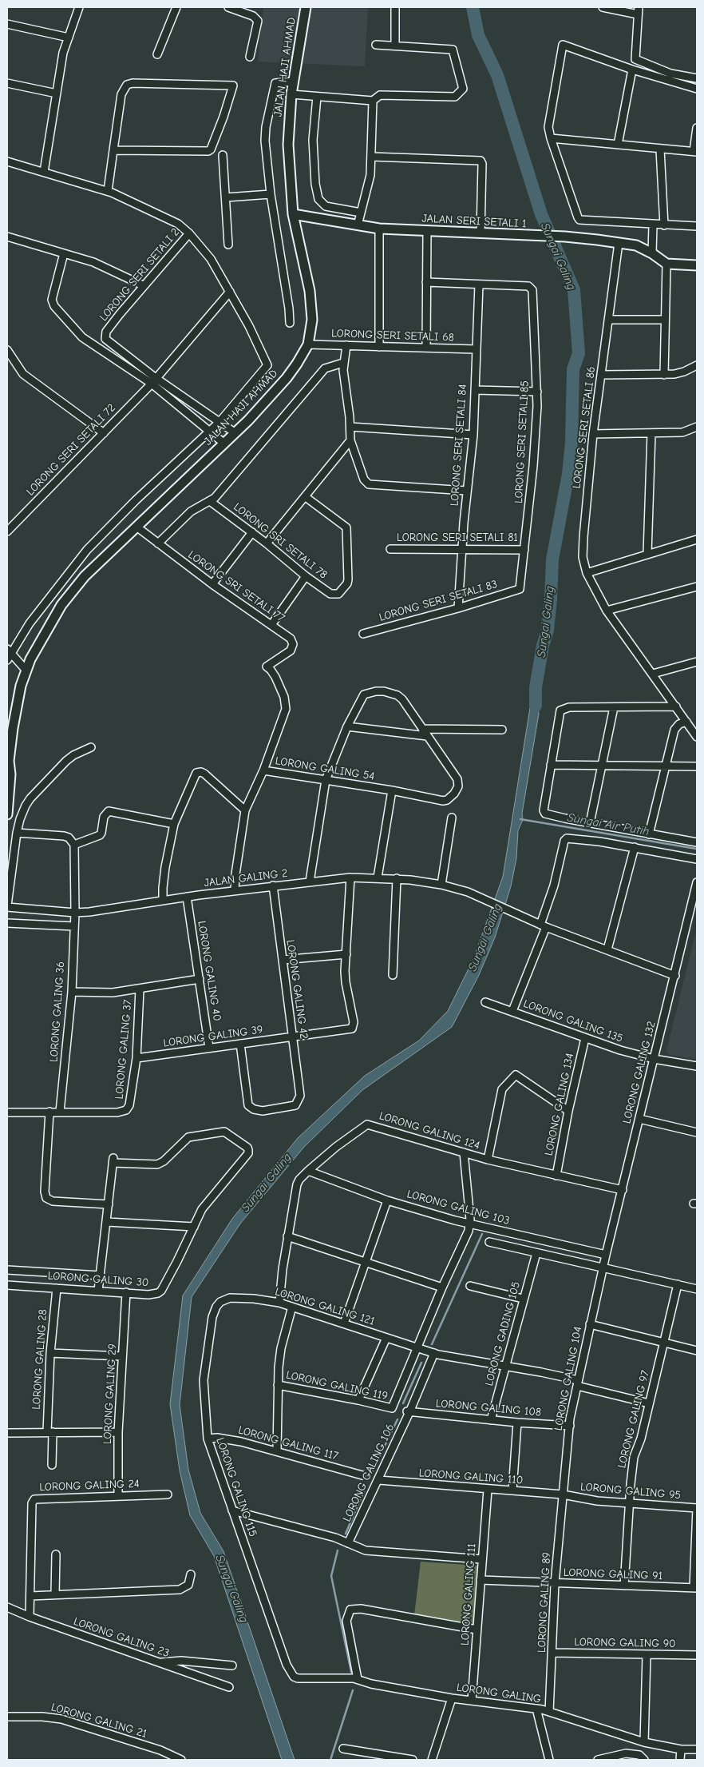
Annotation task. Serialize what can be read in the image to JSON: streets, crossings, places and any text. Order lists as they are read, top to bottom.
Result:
{
  "streets": {
    "street": [
      "JALAN HAJI AHMAD",
      "JALAN SERI SETALI 1",
      "LORONG SERI SETALI 2",
      "LORONG SERI SETALI 68",
      "LORONG SERI SETALI 86",
      "LORONG SERI SETALI 85",
      "LORONG SERI SETALI 84",
      "LORONG SERI SETALI 72",
      "LORONG SERI SETALI 81",
      "LORONG SRI SETALI 78",
      "LORONG SRI SETALI 77",
      "LORONG SERI SETALI 83",
      "LORONG GALING 54",
      "JALAN GALING 2",
      "LORONG GALING 40",
      "LORONG GALING 42",
      "LORONG GALING 36",
      "LORONG GALING 135",
      "LORONG GALING 39",
      "LORONG GALING 37",
      "LORONG GALING 132",
      "LORONG GALING 134",
      "LORONG GALING 124",
      "LORONG GALING 103",
      "LORONG GALING 30",
      "LORONG GALING 121",
      "LORONG GADING 105",
      "LORONG GALING 28",
      "LORONG GALING 104",
      "LORONG GALING 119",
      "LORONG GALING 29",
      "LORONG GALING 108",
      "LORONG GALING 97",
      "LORONG GALING 117",
      "LORONG GALING 106",
      "LORONG GALING 110",
      "LORONG GALING 24",
      "LORONG GALING 115",
      "LORONG GALING 95",
      "LORONG GALING 91",
      "LORONG GALING 111",
      "LORONG GALING 89",
      "LORONG GALING 23",
      "LORONG GALING 90",
      "LORONG GALING",
      "LORONG GALING 21"
    ]
  },
  "crossings": [
    ["JALAN HAJI AHMAD", "JALAN SERI SETALI 1"],
    ["JALAN HAJI AHMAD", "LORONG SERI SETALI 68"],
    ["JALAN HAJI AHMAD", "LORONG SRI SETALI 77"],
    ["JALAN SERI SETALI 1", "LORONG SERI SETALI 86"],
    ["LORONG SERI SETALI 2", "LORONG SERI SETALI 72"],
    ["LORONG SERI SETALI 68", "LORONG SERI SETALI 84"],
    ["LORONG SERI SETALI 85", "LORONG SERI SETALI 84"],
    ["LORONG SERI SETALI 85", "LORONG SERI SETALI 81"],
    ["LORONG SERI SETALI 85", "LORONG SERI SETALI 83"],
    ["LORONG SERI SETALI 84", "LORONG SERI SETALI 81"],
    ["LORONG SERI SETALI 84", "LORONG SERI SETALI 83"],
    ["LORONG SRI SETALI 77", "LORONG GALING 54"],
    ["JALAN GALING 2", "LORONG GALING 40"],
    ["JALAN GALING 2", "LORONG GALING 42"],
    ["JALAN GALING 2", "LORONG GALING 36"],
    ["JALAN GALING 2", "LORONG GALING 132"],
    ["LORONG GALING 40", "LORONG GALING 39"],
    ["LORONG GALING 42", "LORONG GALING 39"],
    ["LORONG GALING 36", "LORONG GALING 37"],
    ["LORONG GALING 135", "LORONG GALING 132"],
    ["LORONG GALING 135", "LORONG GALING 134"],
    ["LORONG GALING 39", "LORONG GALING 37"],
    ["LORONG GALING 132", "LORONG GALING 124"],
    ["LORONG GALING 132", "LORONG GALING 103"],
    ["LORONG GALING 132", "LORONG GALING 104"],
    ["LORONG GALING 134", "LORONG GALING 124"],
    ["LORONG GALING 124", "LORONG GALING 103"],
    ["LORONG GALING 124", "LORONG GALING 121"],
    ["LORONG GALING 30", "LORONG GALING 28"],
    ["LORONG GALING 30", "LORONG GALING 29"],
    ["LORONG GALING 121", "LORONG GADING 105"],
    ["LORONG GALING 121", "LORONG GALING 104"],
    ["LORONG GALING 121", "LORONG GALING 119"],
    ["LORONG GALING 121", "LORONG GALING 97"],
    ["LORONG GALING 121", "LORONG GALING 106"],
    ["LORONG GALING 121", "LORONG GALING 115"],
    ["LORONG GADING 105", "LORONG GALING 108"],
    ["LORONG GALING 104", "LORONG GALING 108"],
    ["LORONG GALING 104", "LORONG GALING 110"],
    ["LORONG GALING 104", "LORONG GALING 95"],
    ["LORONG GALING 104", "LORONG GALING 89"],
    ["LORONG GALING 29", "LORONG GALING 24"],
    ["LORONG GALING 108", "LORONG GALING 106"],
    ["LORONG GALING 97", "LORONG GALING 95"],
    ["LORONG GALING 97", "LORONG GALING 91"],
    ["LORONG GALING 117", "LORONG GALING 115"],
    ["LORONG GALING 106", "LORONG GALING 110"],
    ["LORONG GALING 110", "LORONG GALING 95"],
    ["LORONG GALING 110", "LORONG GALING 111"],
    ["LORONG GALING 110", "LORONG GALING 89"],
    ["LORONG GALING 24", "LORONG GALING 23"],
    ["LORONG GALING 115", "LORONG GALING"],
    ["LORONG GALING 95", "LORONG GALING 89"],
    ["LORONG GALING 91", "LORONG GALING 111"],
    ["LORONG GALING 91", "LORONG GALING 89"],
    ["LORONG GALING 111", "LORONG GALING"],
    ["LORONG GALING 89", "LORONG GALING 90"],
    ["LORONG GALING 89", "LORONG GALING"]
  ],
  "water": ["Sungai Galing", "Sungai Air Putih"]
}
